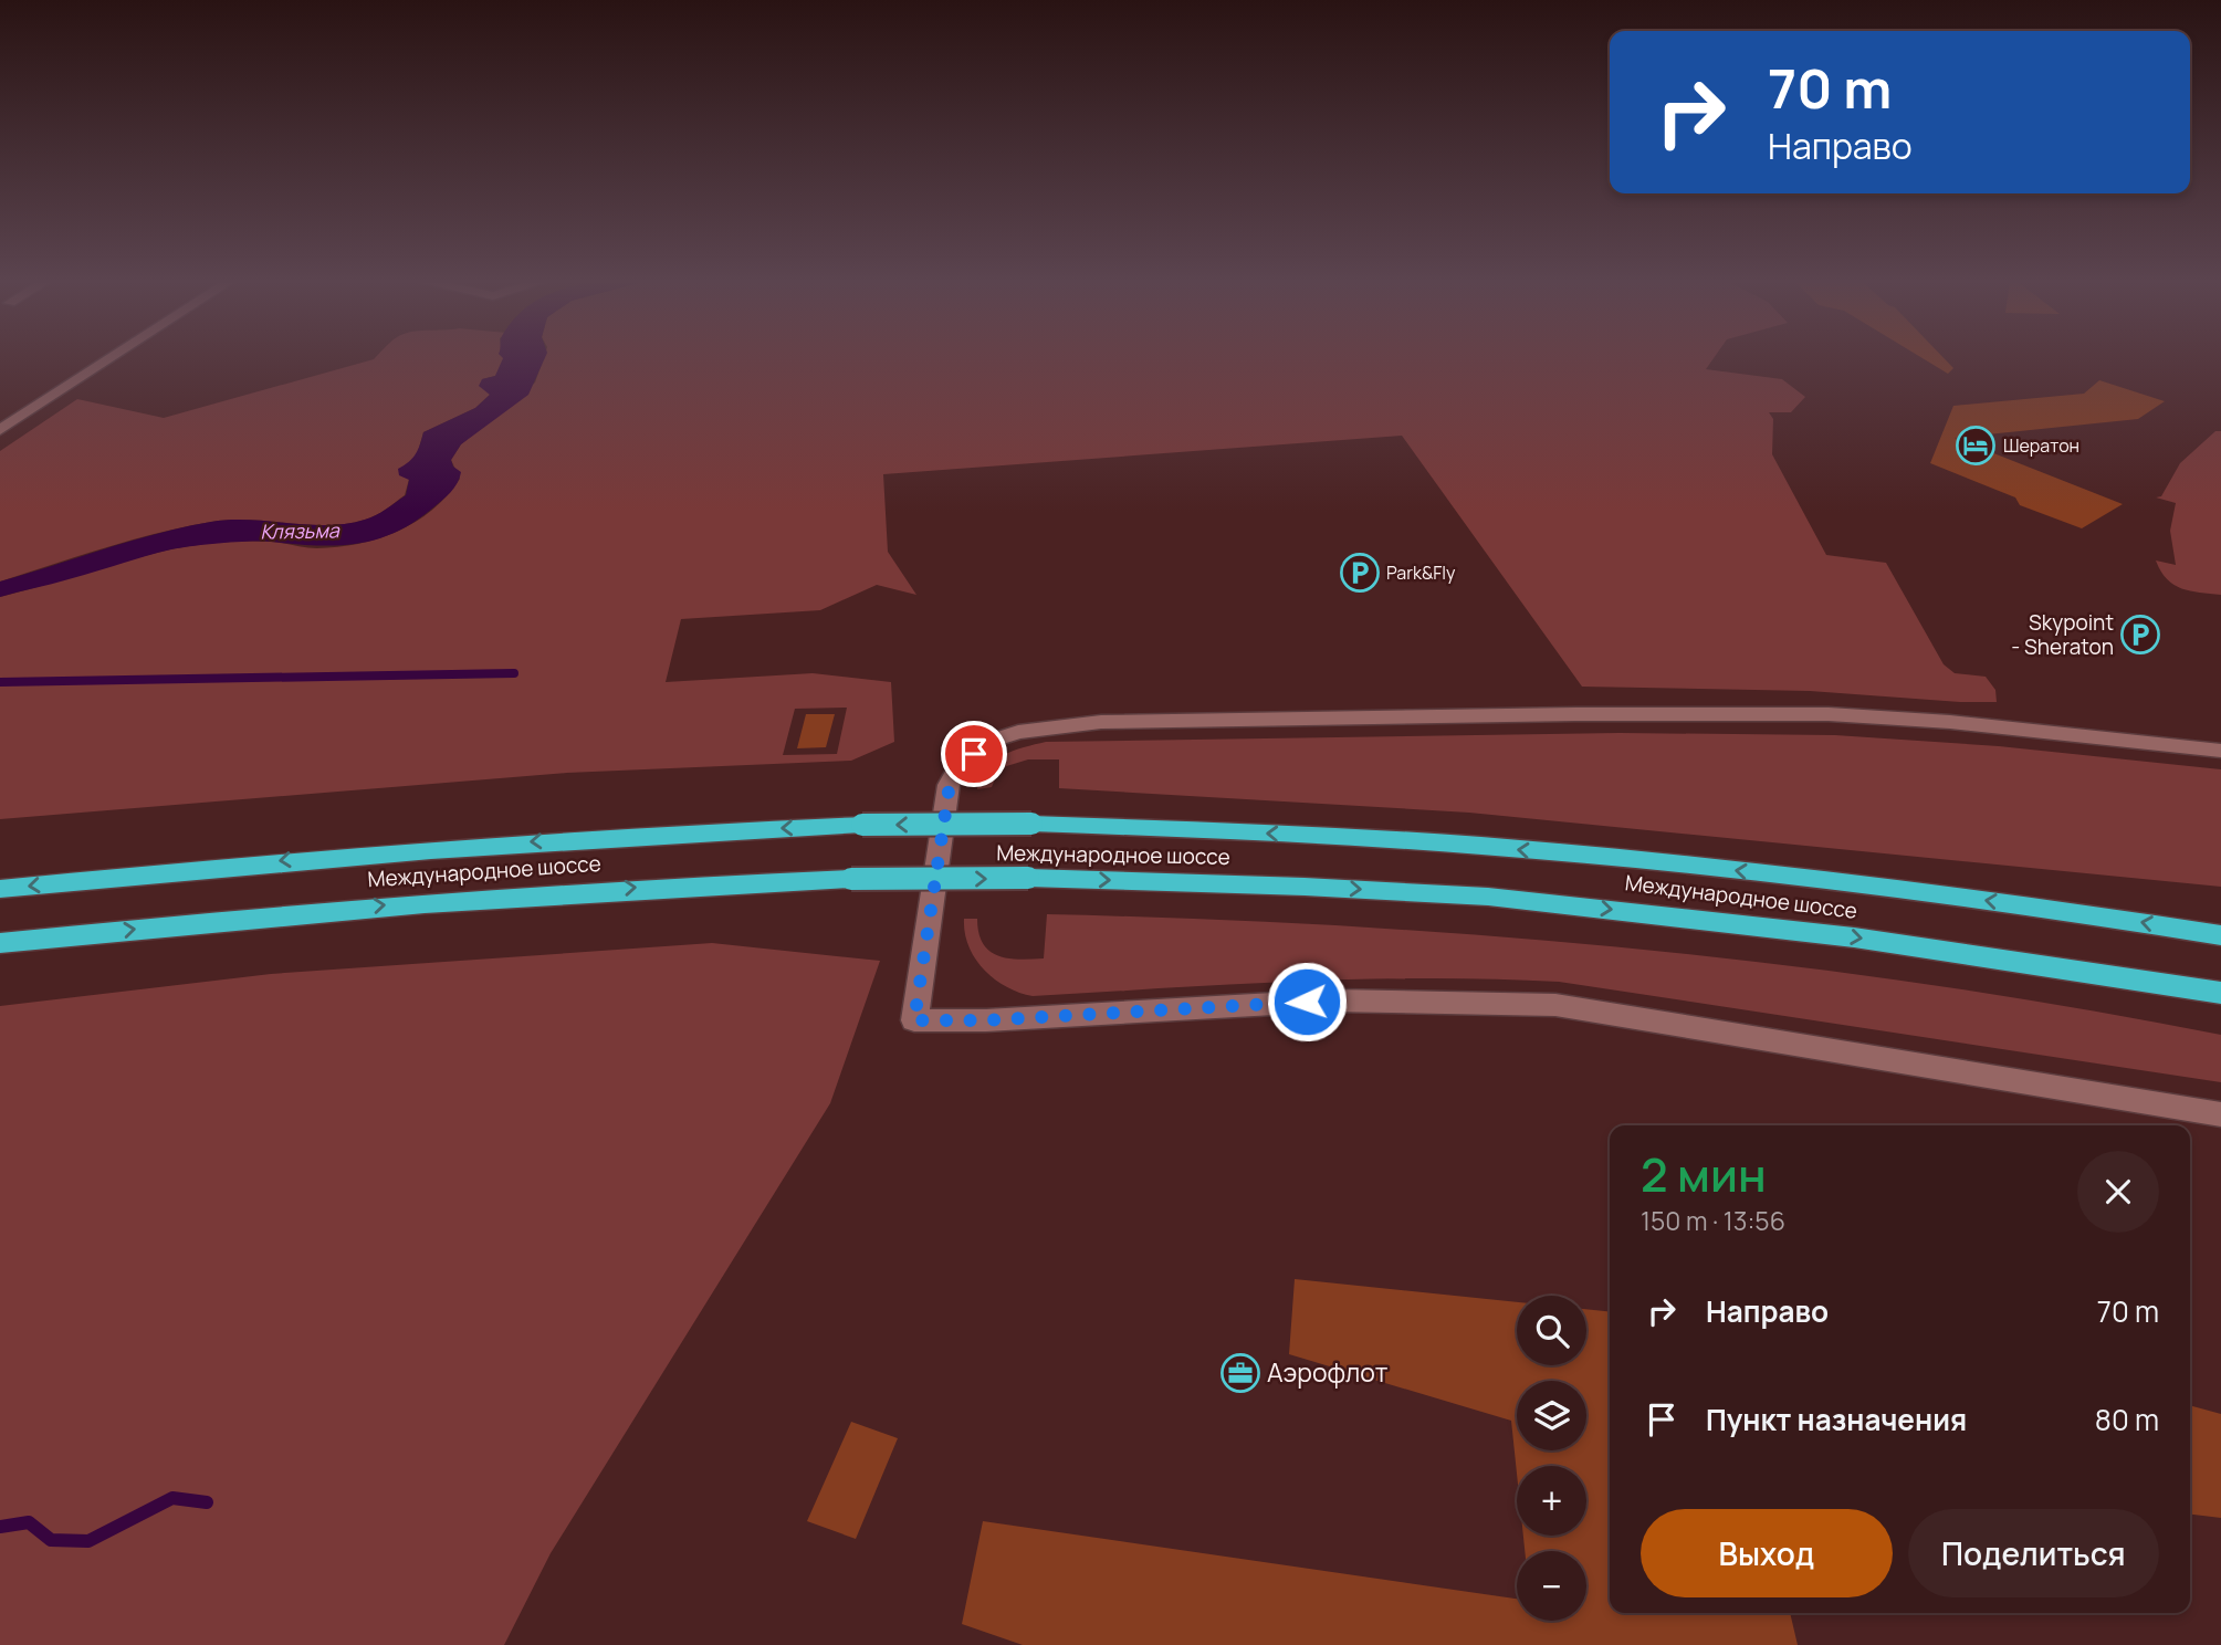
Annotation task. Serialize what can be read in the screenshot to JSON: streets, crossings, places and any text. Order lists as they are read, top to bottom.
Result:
{
  "streets": {
    "highway": ["Международное шоссе"]
  },
  "water": ["Клязьма"],
  "places": {
    "hotel": ["Шератон"],
    "parking": ["Park&Fly", "Skypoint - Sheraton"],
    "office": ["Аэрофлот"]
  },
  "page": {
    "turn": ["70 m", "Направо"],
    "heading": ["2 мин", "150 m · 13:56"],
    "list": [
      {
        "name": "Направо",
        "value": "70 m"
      },
      {
        "name": "Пункт назначения",
        "value": "80 m"
      }
    ],
    "map_buttons": ["+", "−"],
    "buttons": ["Выход", "Поделиться"]
  }
}
